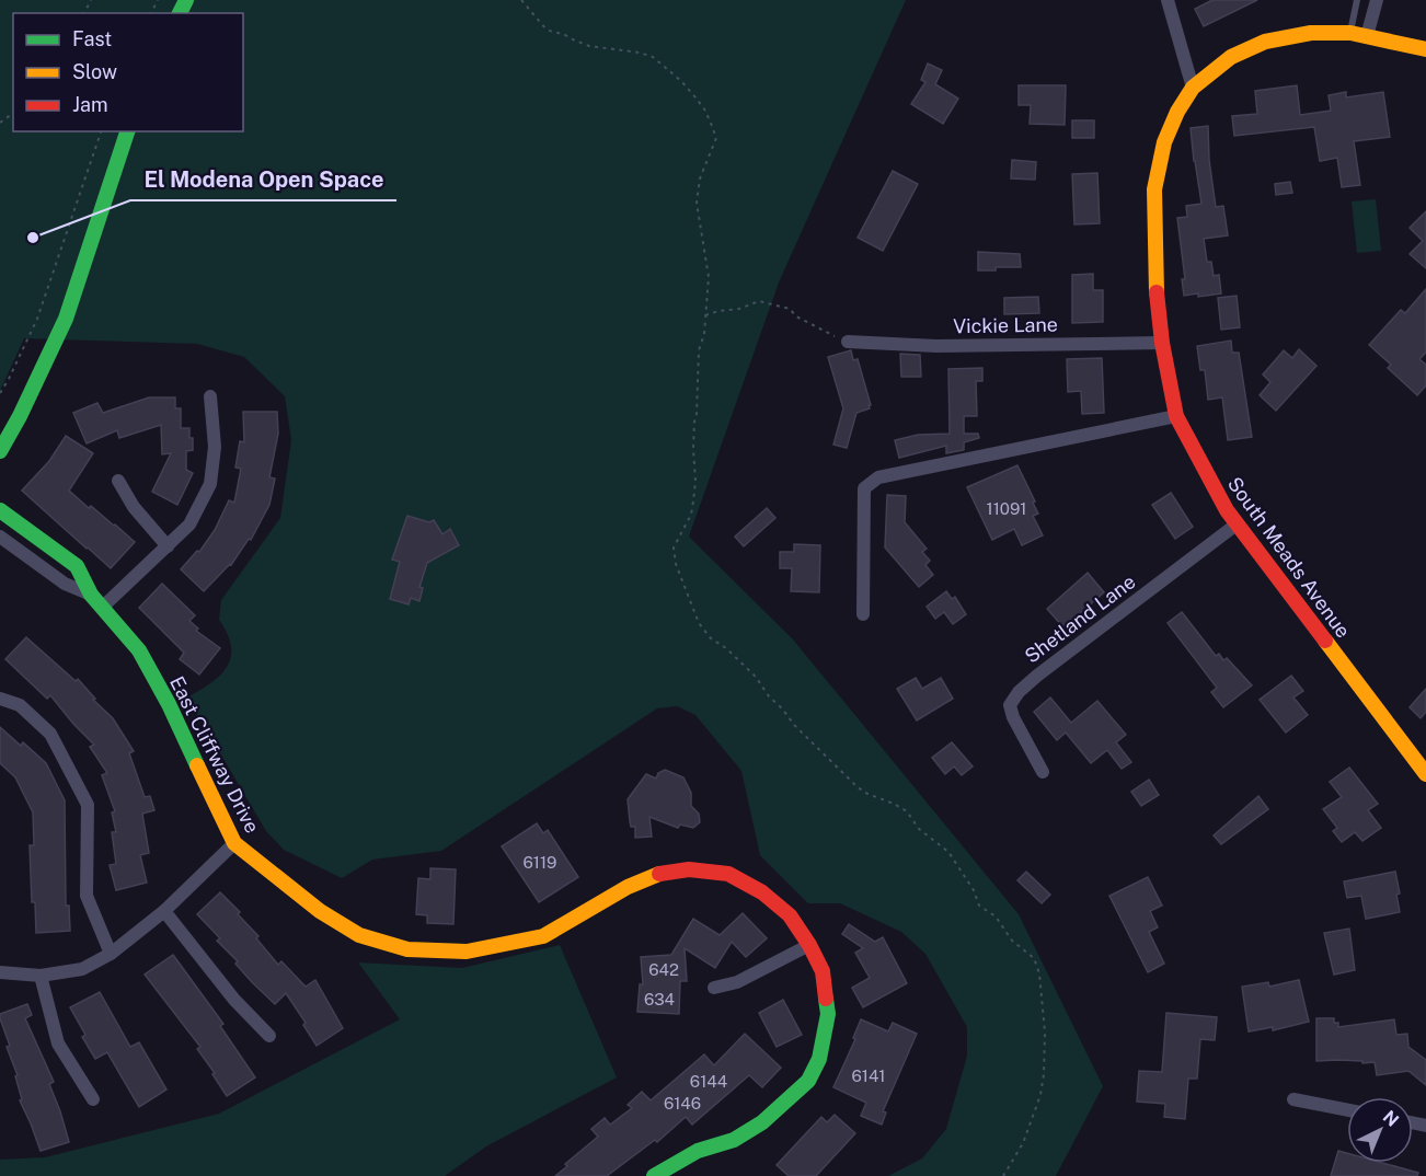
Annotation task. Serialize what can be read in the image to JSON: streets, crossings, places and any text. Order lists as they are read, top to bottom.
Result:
{
  "streets": {
    "street": [
      "Vickie Lane",
      "South Meads Avenue",
      "Shetland Lane",
      "East Cliffway Drive"
    ]
  },
  "crossings": [
    ["Vickie Lane", "South Meads Avenue"],
    ["South Meads Avenue", "Shetland Lane"]
  ],
  "places": ["El Modena Open Space"],
  "house_numbers": [
    "11091",
    "6119",
    "642",
    "634",
    "6141",
    "6144",
    "6146"
  ],
  "legend": ["Fast", "Slow", "Jam"],
  "north": "top right"
}
